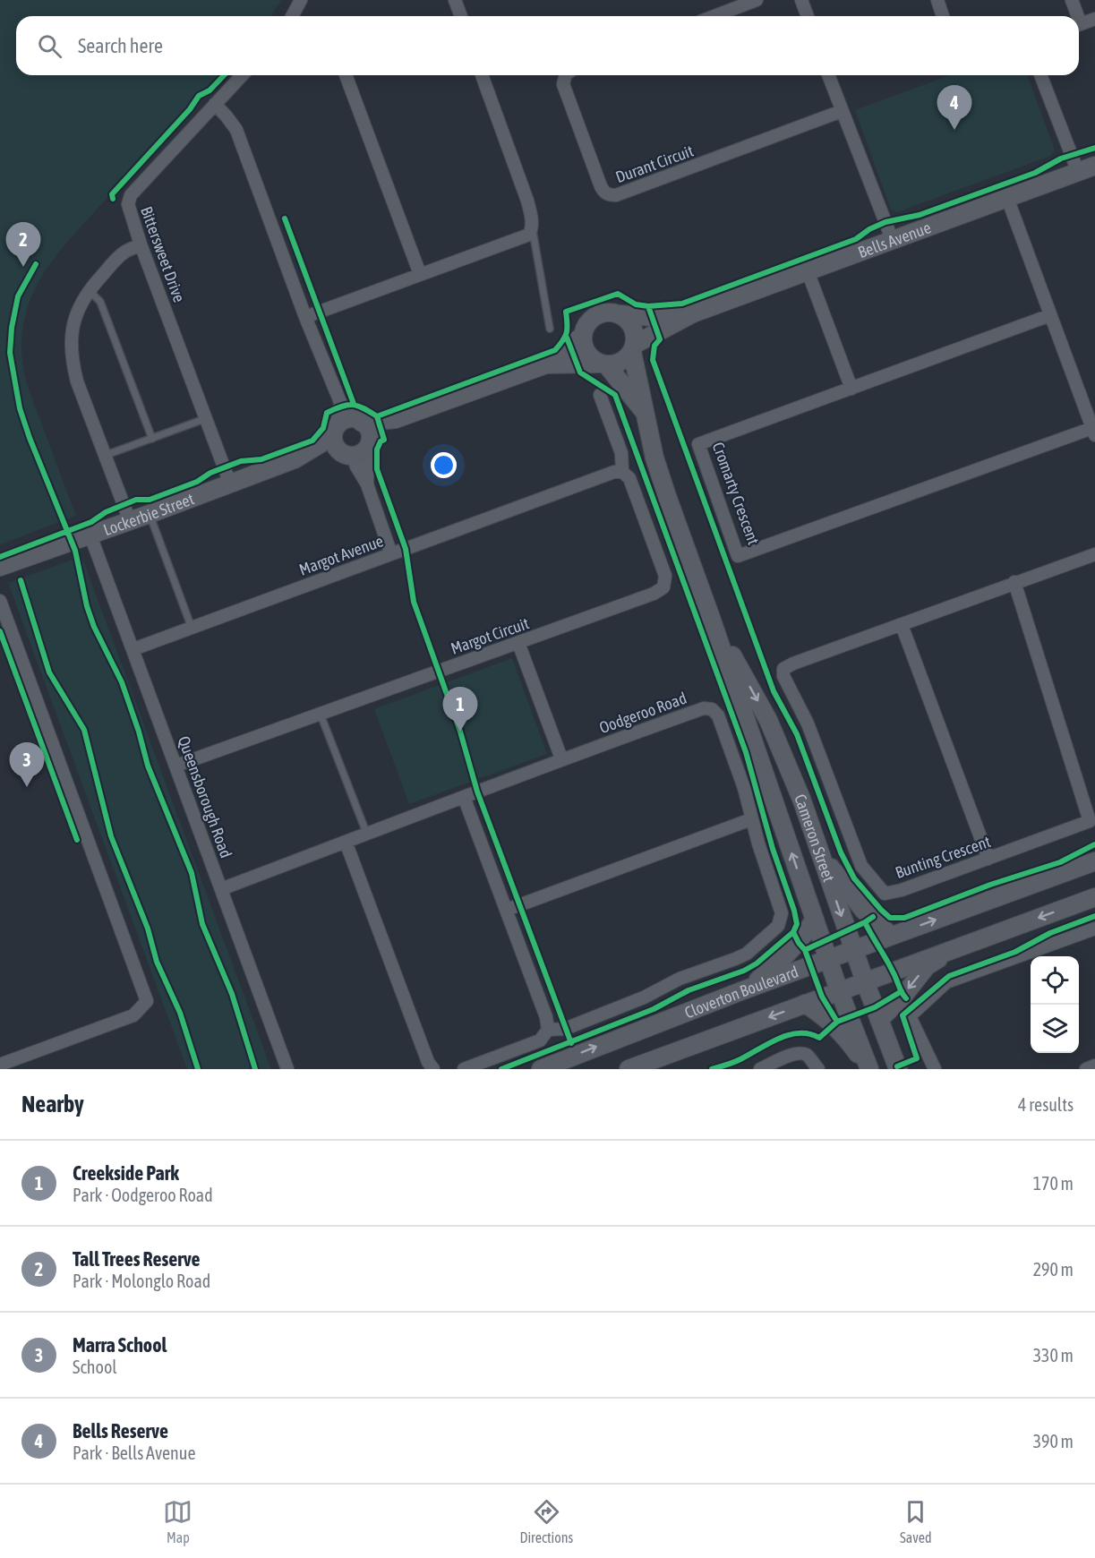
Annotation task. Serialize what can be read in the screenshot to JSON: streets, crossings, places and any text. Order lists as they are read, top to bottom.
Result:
{
  "streets": {
    "street": [
      "Durant Circuit",
      "Bells Avenue",
      "Bittersweet Drive",
      "Cromarty Crescent",
      "Lockerbie Street",
      "Margot Avenue",
      "Margot Circuit",
      "Oodgeroo Road",
      "Queensborough Road",
      "Cameron Street",
      "Bunting Crescent",
      "Cloverton Boulevard"
    ]
  },
  "crossings": [
    ["Bittersweet Drive", "Lockerbie Street"],
    ["Lockerbie Street", "Queensborough Road"],
    ["Margot Avenue", "Margot Circuit"],
    ["Margot Avenue", "Queensborough Road"],
    ["Margot Circuit", "Queensborough Road"],
    ["Oodgeroo Road", "Queensborough Road"],
    ["Cameron Street", "Cloverton Boulevard"]
  ],
  "page": {
    "search": "Search here",
    "pins": [
      "4",
      "2",
      "1",
      "3"
    ],
    "heading": ["Nearby", "4 results"],
    "list": [
      {
        "mark": "1",
        "name": "Creekside Park",
        "note": "Park · Oodgeroo Road",
        "value": "170 m"
      },
      {
        "mark": "2",
        "name": "Tall Trees Reserve",
        "note": "Park · Molonglo Road",
        "value": "290 m"
      },
      {
        "mark": "3",
        "name": "Marra School",
        "note": "School",
        "value": "330 m"
      },
      {
        "mark": "4",
        "name": "Bells Reserve",
        "note": "Park · Bells Avenue",
        "value": "390 m"
      }
    ],
    "nav": ["Map", "Directions", "Saved"]
  }
}
